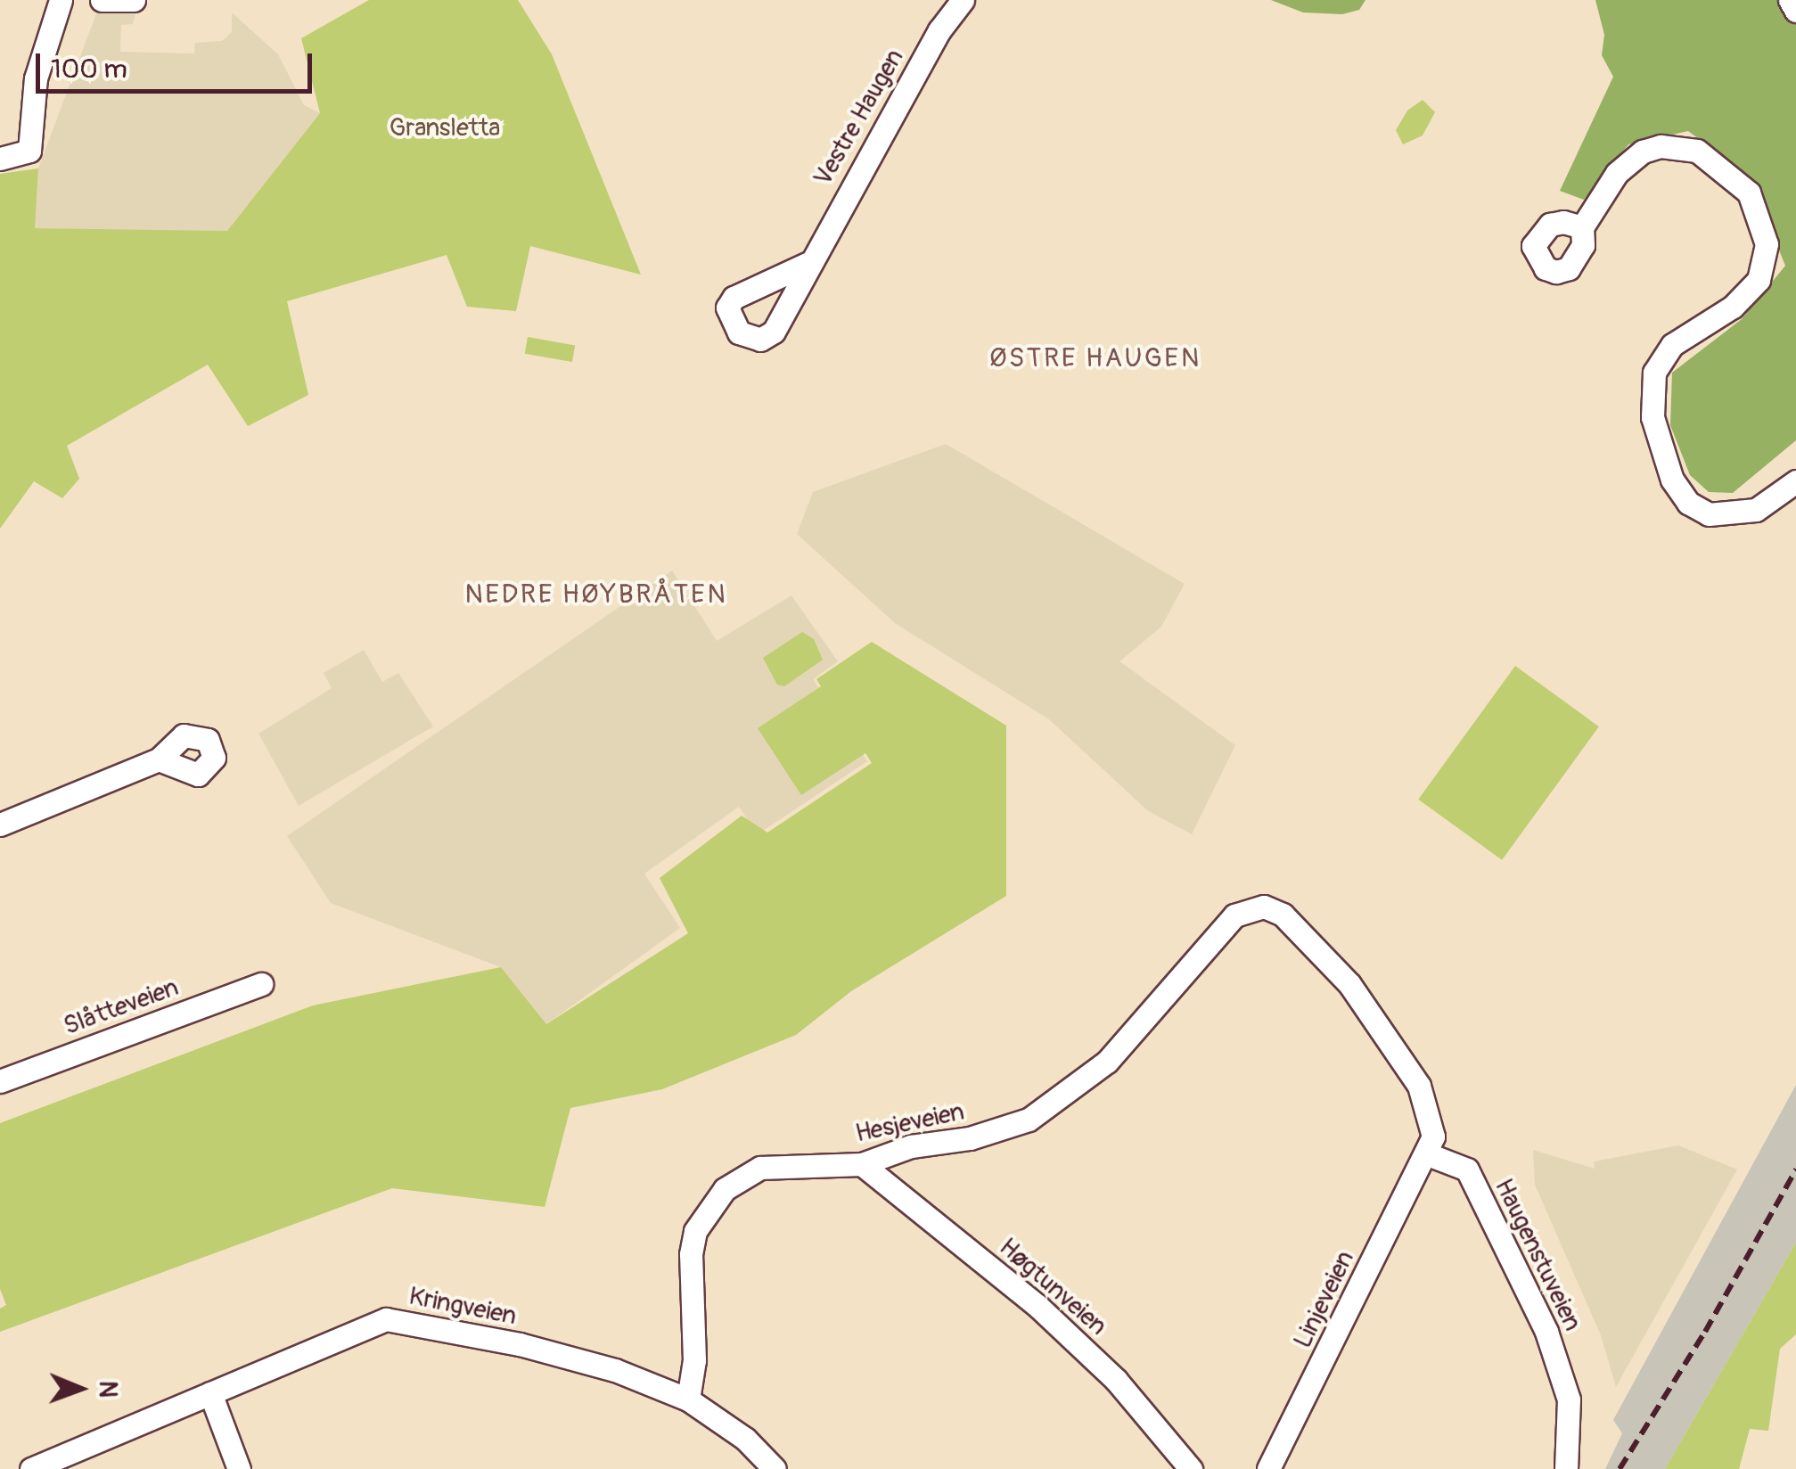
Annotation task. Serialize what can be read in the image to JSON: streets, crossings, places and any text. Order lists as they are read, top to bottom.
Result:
{
  "streets": {
    "street": [
      "Vestre Haugen",
      "Slåtteveien",
      "Hesjeveien",
      "Haugenstuveien",
      "Høgtunveien",
      "Linjeveien",
      "Kringveien"
    ]
  },
  "crossings": [
    ["Hesjeveien", "Haugenstuveien"],
    ["Hesjeveien", "Høgtunveien"],
    ["Hesjeveien", "Linjeveien"],
    ["Hesjeveien", "Kringveien"],
    ["Haugenstuveien", "Linjeveien"]
  ],
  "districts": ["ØSTRE HAUGEN", "NEDRE HØYBRÅTEN"],
  "parks": ["Gransletta"],
  "scale_bar": "100 m",
  "north": "right"
}
